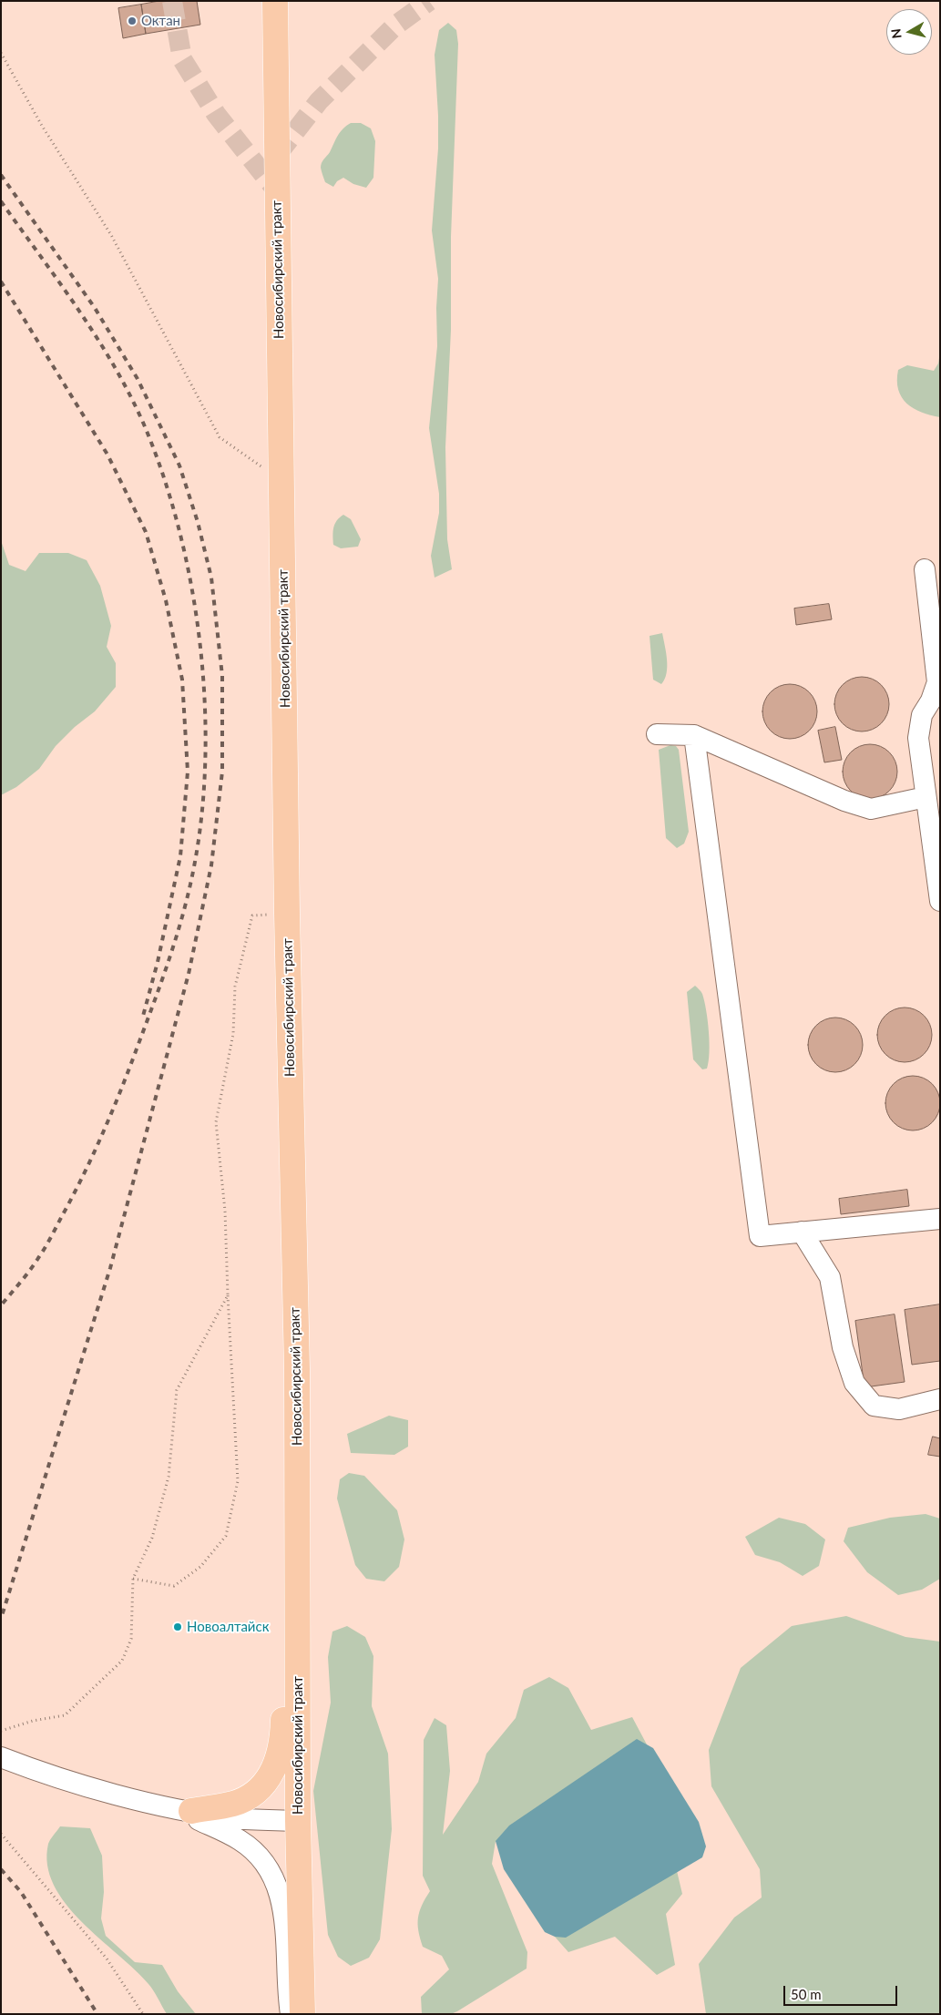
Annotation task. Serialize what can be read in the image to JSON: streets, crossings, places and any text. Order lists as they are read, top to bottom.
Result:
{
  "streets": {
    "main road": ["Новосибирский тракт"]
  },
  "places": ["Октан", "Новоалтайск"],
  "scale_bar": "50 m",
  "north": "left"
}
